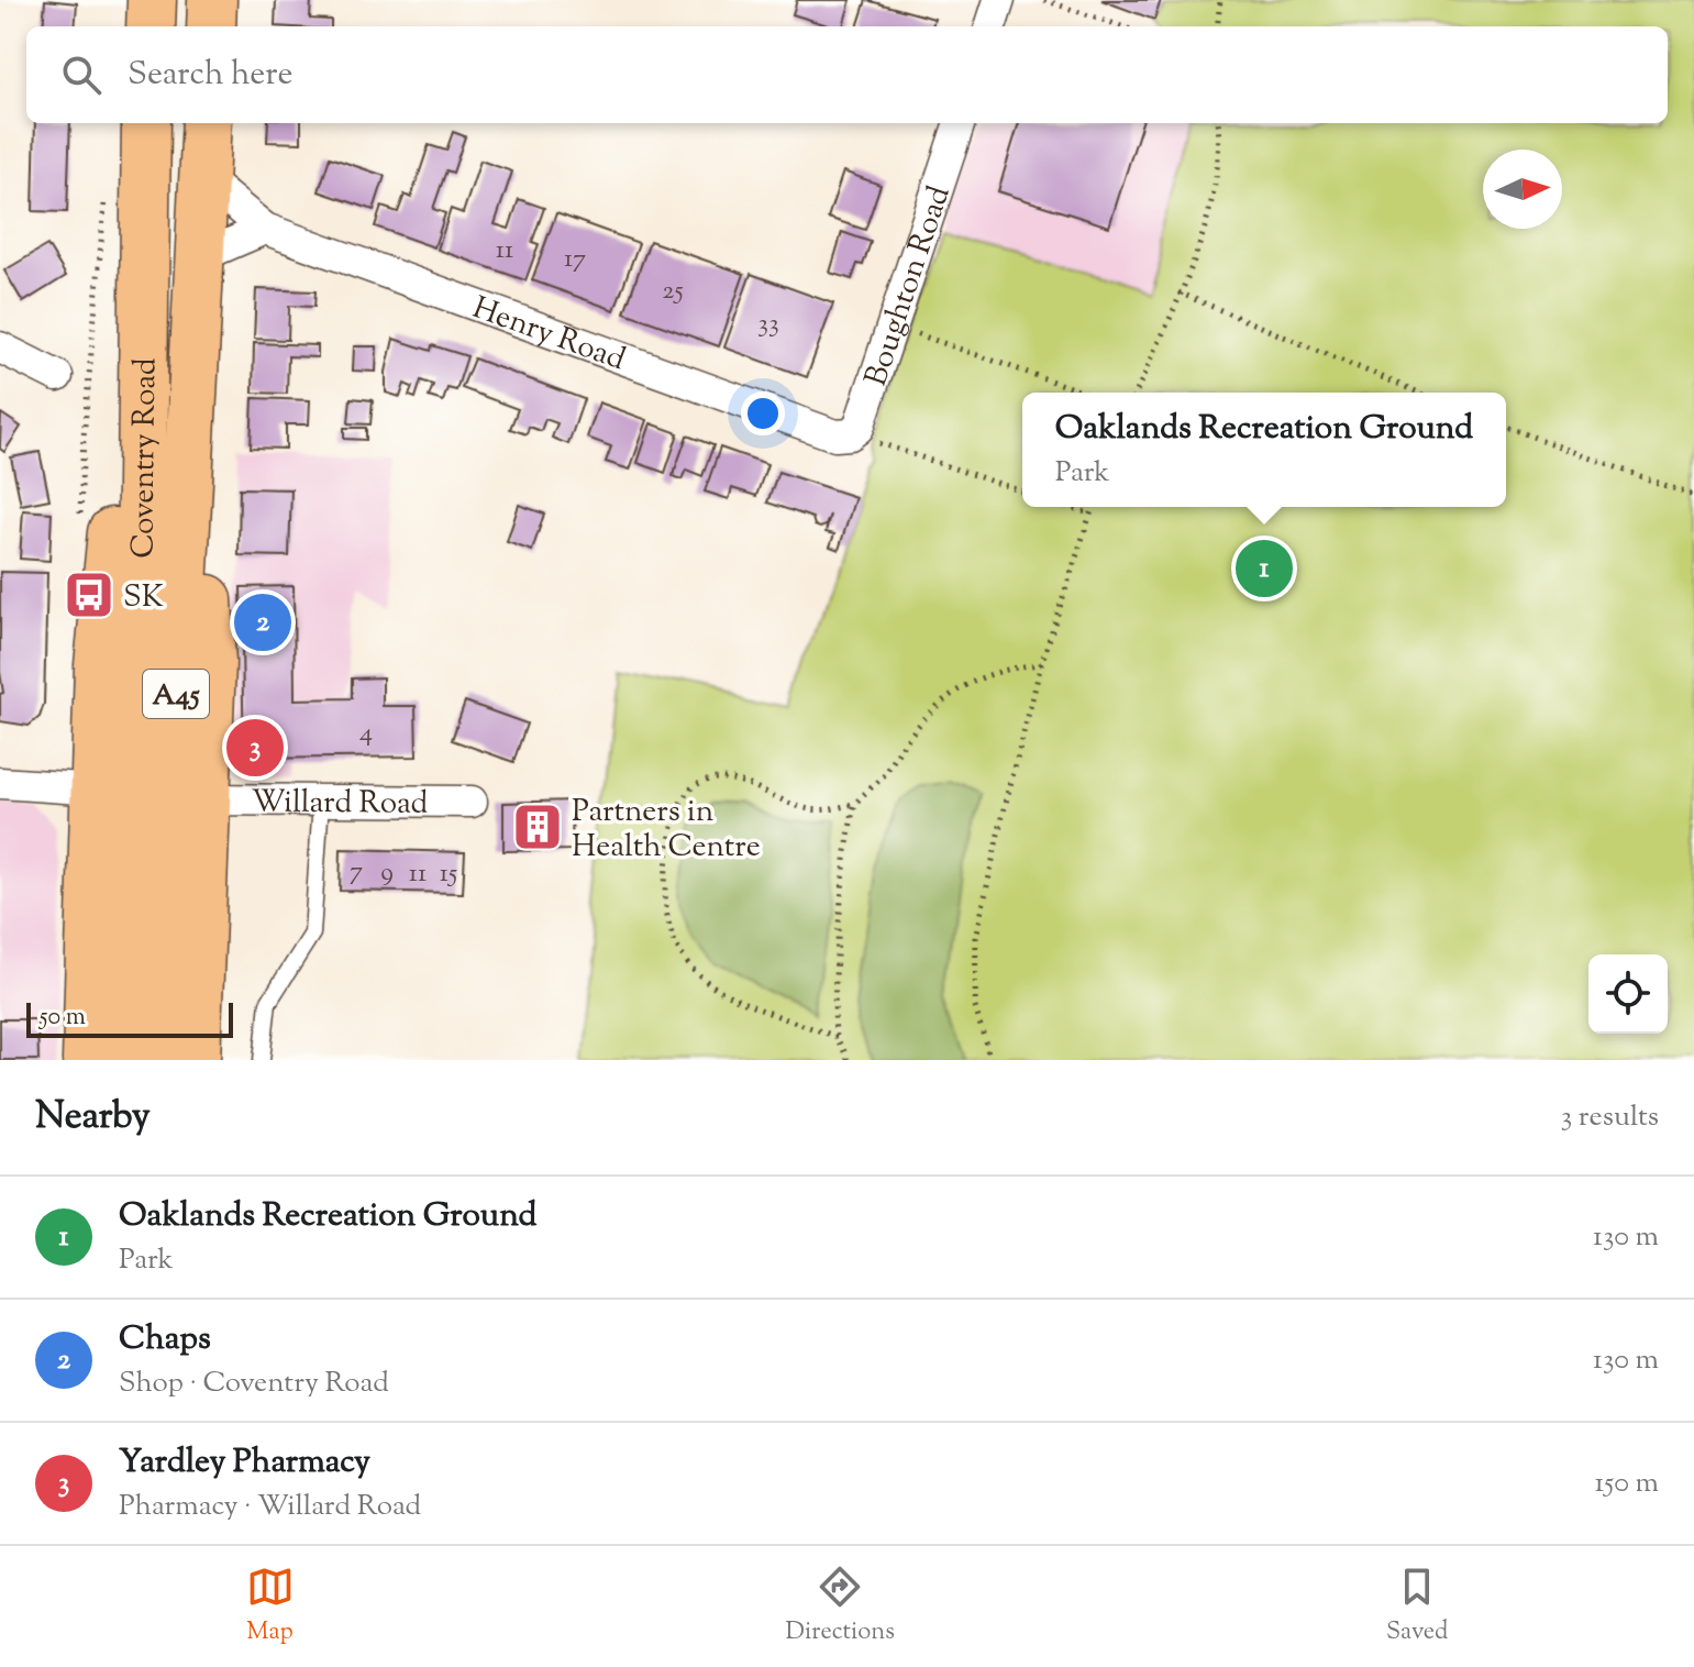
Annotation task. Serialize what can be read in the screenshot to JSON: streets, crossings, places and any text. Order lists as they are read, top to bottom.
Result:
{
  "streets": {
    "highway": ["Coventry Road", "A45"],
    "street": ["Boughton Road", "Henry Road", "Willard Road"]
  },
  "crossings": [
    ["Boughton Road", "Henry Road"],
    ["Henry Road", "A45"]
  ],
  "places": {
    "bus stop": ["SK"],
    "building": ["Partners in Health Centre"]
  },
  "house_numbers": [
    "11",
    "17",
    "25",
    "33",
    "4",
    "7",
    "9",
    "11",
    "15"
  ],
  "scale_bar": "50 m",
  "north": "right",
  "page": {
    "search": "Search here",
    "popup": ["Oaklands Recreation Ground", "Park"],
    "pins": ["1", "2", "3"],
    "scale": "50 m",
    "heading": ["Nearby", "3 results"],
    "list": [
      {
        "mark": "1",
        "name": "Oaklands Recreation Ground",
        "note": "Park",
        "value": "130 m"
      },
      {
        "mark": "2",
        "name": "Chaps",
        "note": "Shop · Coventry Road",
        "value": "130 m"
      },
      {
        "mark": "3",
        "name": "Yardley Pharmacy",
        "note": "Pharmacy · Willard Road",
        "value": "150 m"
      }
    ],
    "nav": ["Map", "Directions", "Saved"]
  }
}
